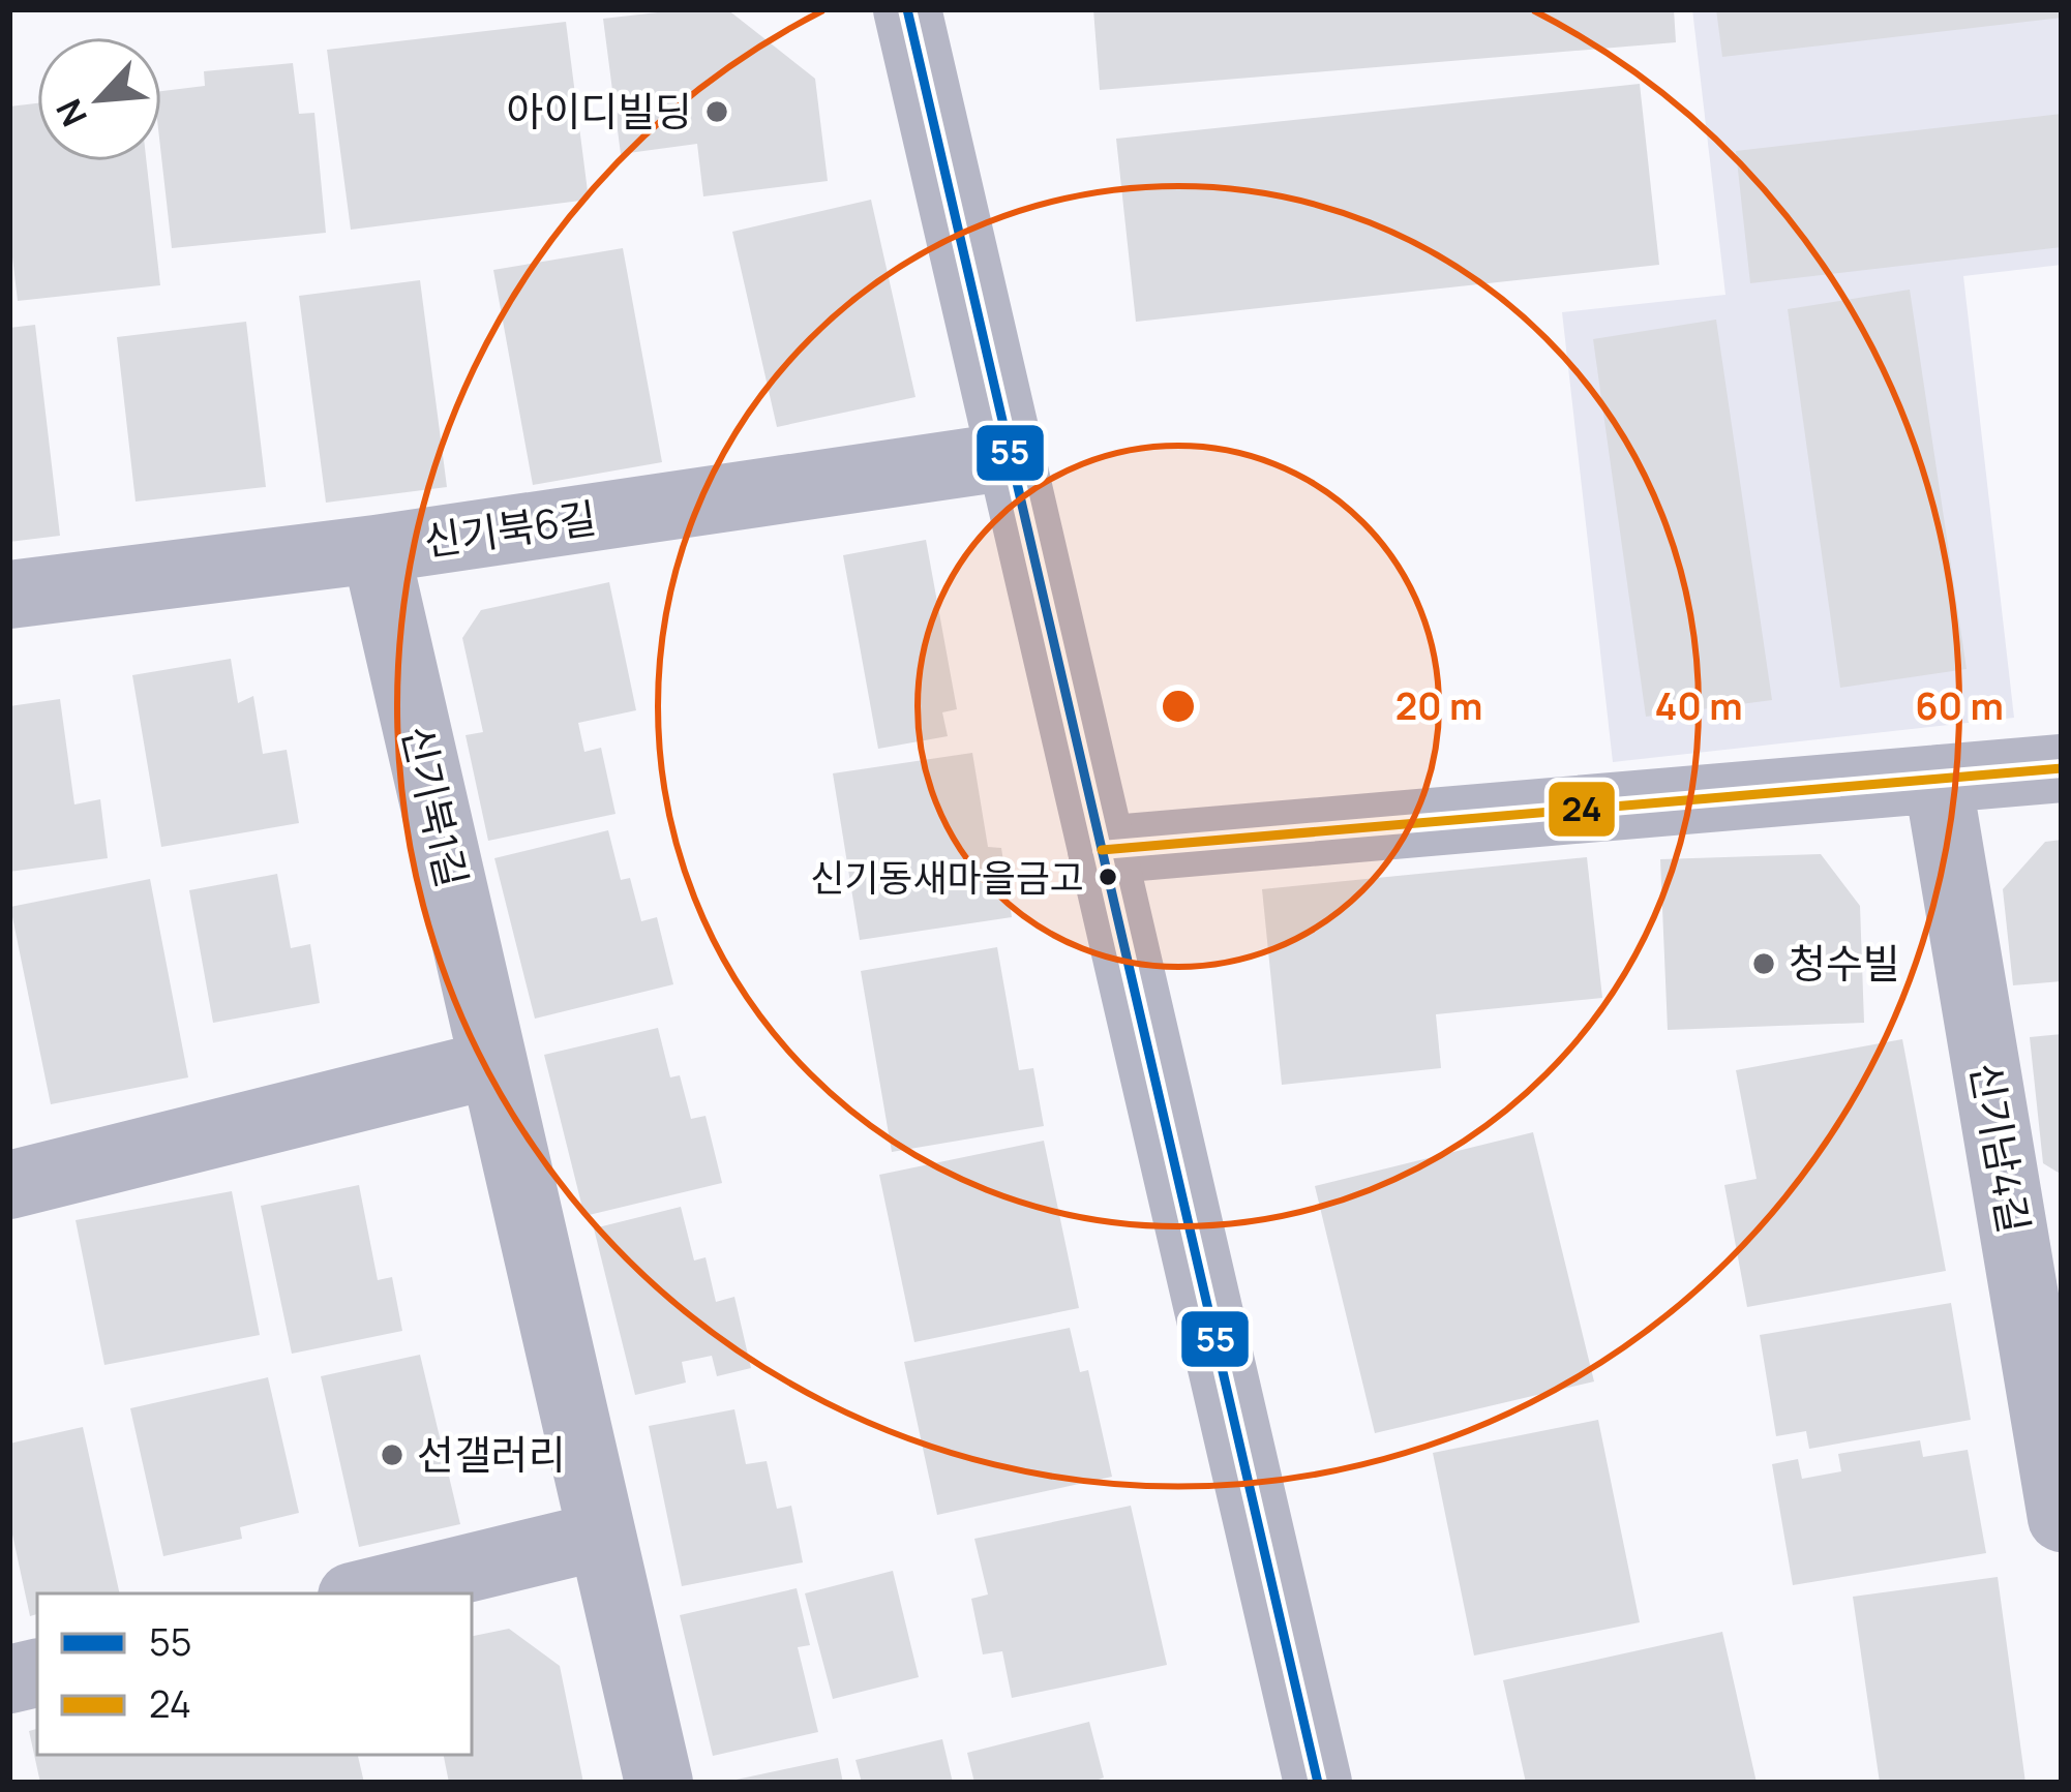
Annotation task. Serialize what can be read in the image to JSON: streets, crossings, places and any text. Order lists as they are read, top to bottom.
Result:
{
  "streets": {
    "street": ["신기북6길", "신기북1길", "신기남4길"]
  },
  "crossings": [
    ["신기북6길", "신기북1길"]
  ],
  "places": [
    "아이디빌딩",
    "신기동새마을금고",
    "청수빌",
    "선갤러리"
  ],
  "lines": ["transit line 55", "transit line 24"],
  "legend": ["55", "24"],
  "north": "bottom left",
  "rings": ["20 m", "40 m", "60 m"]
}
